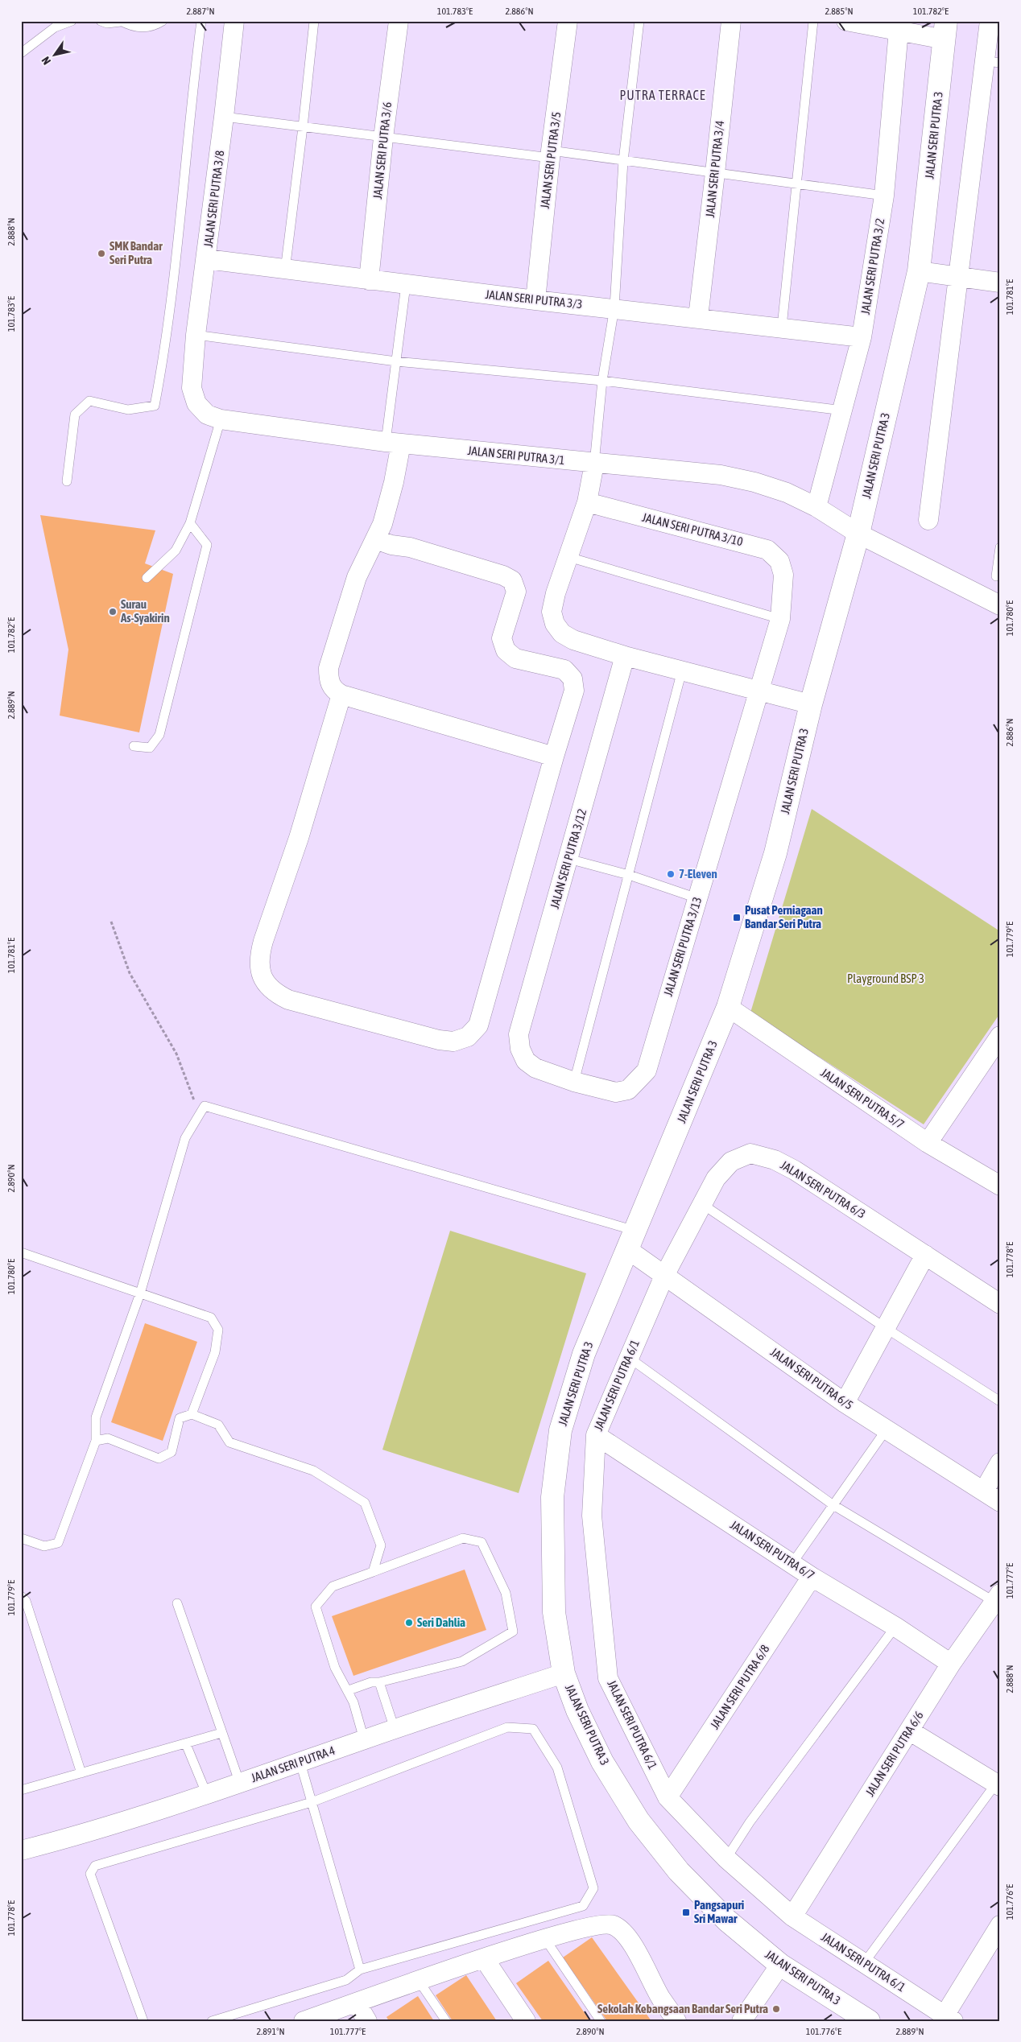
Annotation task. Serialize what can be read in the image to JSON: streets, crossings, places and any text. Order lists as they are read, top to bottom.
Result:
{
  "streets": {
    "street": [
      "JALAN SERI PUTRA 3",
      "JALAN SERI PUTRA 3/6",
      "JALAN SERI PUTRA 3/5",
      "JALAN SERI PUTRA 3/4",
      "JALAN SERI PUTRA 3/8",
      "JALAN SERI PUTRA 3/2",
      "JALAN SERI PUTRA 3/3",
      "JALAN SERI PUTRA 3/1",
      "JALAN SERI PUTRA 3/10",
      "JALAN SERI PUTRA 3/12",
      "JALAN SERI PUTRA 3/13",
      "JALAN SERI PUTRA 5/7",
      "JALAN SERI PUTRA 6/3",
      "JALAN SERI PUTRA 6/5",
      "JALAN SERI PUTRA 6/1",
      "JALAN SERI PUTRA 6/7",
      "JALAN SERI PUTRA 6/8",
      "JALAN SERI PUTRA 6/6",
      "JALAN SERI PUTRA 4"
    ]
  },
  "crossings": [
    ["JALAN SERI PUTRA 3", "JALAN SERI PUTRA 3/1"],
    ["JALAN SERI PUTRA 3", "JALAN SERI PUTRA 5/7"],
    ["JALAN SERI PUTRA 3", "JALAN SERI PUTRA 6/5"],
    ["JALAN SERI PUTRA 3", "JALAN SERI PUTRA 4"],
    ["JALAN SERI PUTRA 3/6", "JALAN SERI PUTRA 3/3"],
    ["JALAN SERI PUTRA 3/5", "JALAN SERI PUTRA 3/3"],
    ["JALAN SERI PUTRA 3/4", "JALAN SERI PUTRA 3/3"],
    ["JALAN SERI PUTRA 3/8", "JALAN SERI PUTRA 3/3"],
    ["JALAN SERI PUTRA 3/8", "JALAN SERI PUTRA 3/1"],
    ["JALAN SERI PUTRA 3/2", "JALAN SERI PUTRA 3/3"],
    ["JALAN SERI PUTRA 3/2", "JALAN SERI PUTRA 3/1"],
    ["JALAN SERI PUTRA 3/10", "JALAN SERI PUTRA 3/13"],
    ["JALAN SERI PUTRA 3/12", "JALAN SERI PUTRA 3/13"],
    ["JALAN SERI PUTRA 6/3", "JALAN SERI PUTRA 6/5"],
    ["JALAN SERI PUTRA 6/3", "JALAN SERI PUTRA 6/1"],
    ["JALAN SERI PUTRA 6/5", "JALAN SERI PUTRA 6/1"],
    ["JALAN SERI PUTRA 6/1", "JALAN SERI PUTRA 6/7"],
    ["JALAN SERI PUTRA 6/1", "JALAN SERI PUTRA 6/8"],
    ["JALAN SERI PUTRA 6/1", "JALAN SERI PUTRA 6/6"],
    ["JALAN SERI PUTRA 6/7", "JALAN SERI PUTRA 6/8"],
    ["JALAN SERI PUTRA 6/7", "JALAN SERI PUTRA 6/6"]
  ],
  "districts": ["PUTRA TERRACE"],
  "parks": ["Playground BSP 3"],
  "places": {
    "other": [
      "SMK Bandar Seri Putra",
      "Surau As-Syakirin",
      "7-Eleven",
      "Seri Dahlia",
      "Sekolah Kebangsaan Bandar Seri Putra"
    ],
    "transit": ["Pusat Perniagaan Bandar Seri Putra", "Pangsapuri Sri Mawar"]
  },
  "north": "bottom left",
  "coordinates": [
    "2.887°N",
    "101.783°E",
    "2.886°N",
    "2.885°N",
    "101.782°E",
    "2.888°N",
    "101.781°E",
    "101.780°E",
    "2.889°N",
    "101.779°E",
    "2.890°N",
    "101.778°E",
    "101.777°E",
    "101.776°E",
    "2.891°N"
  ]
}
